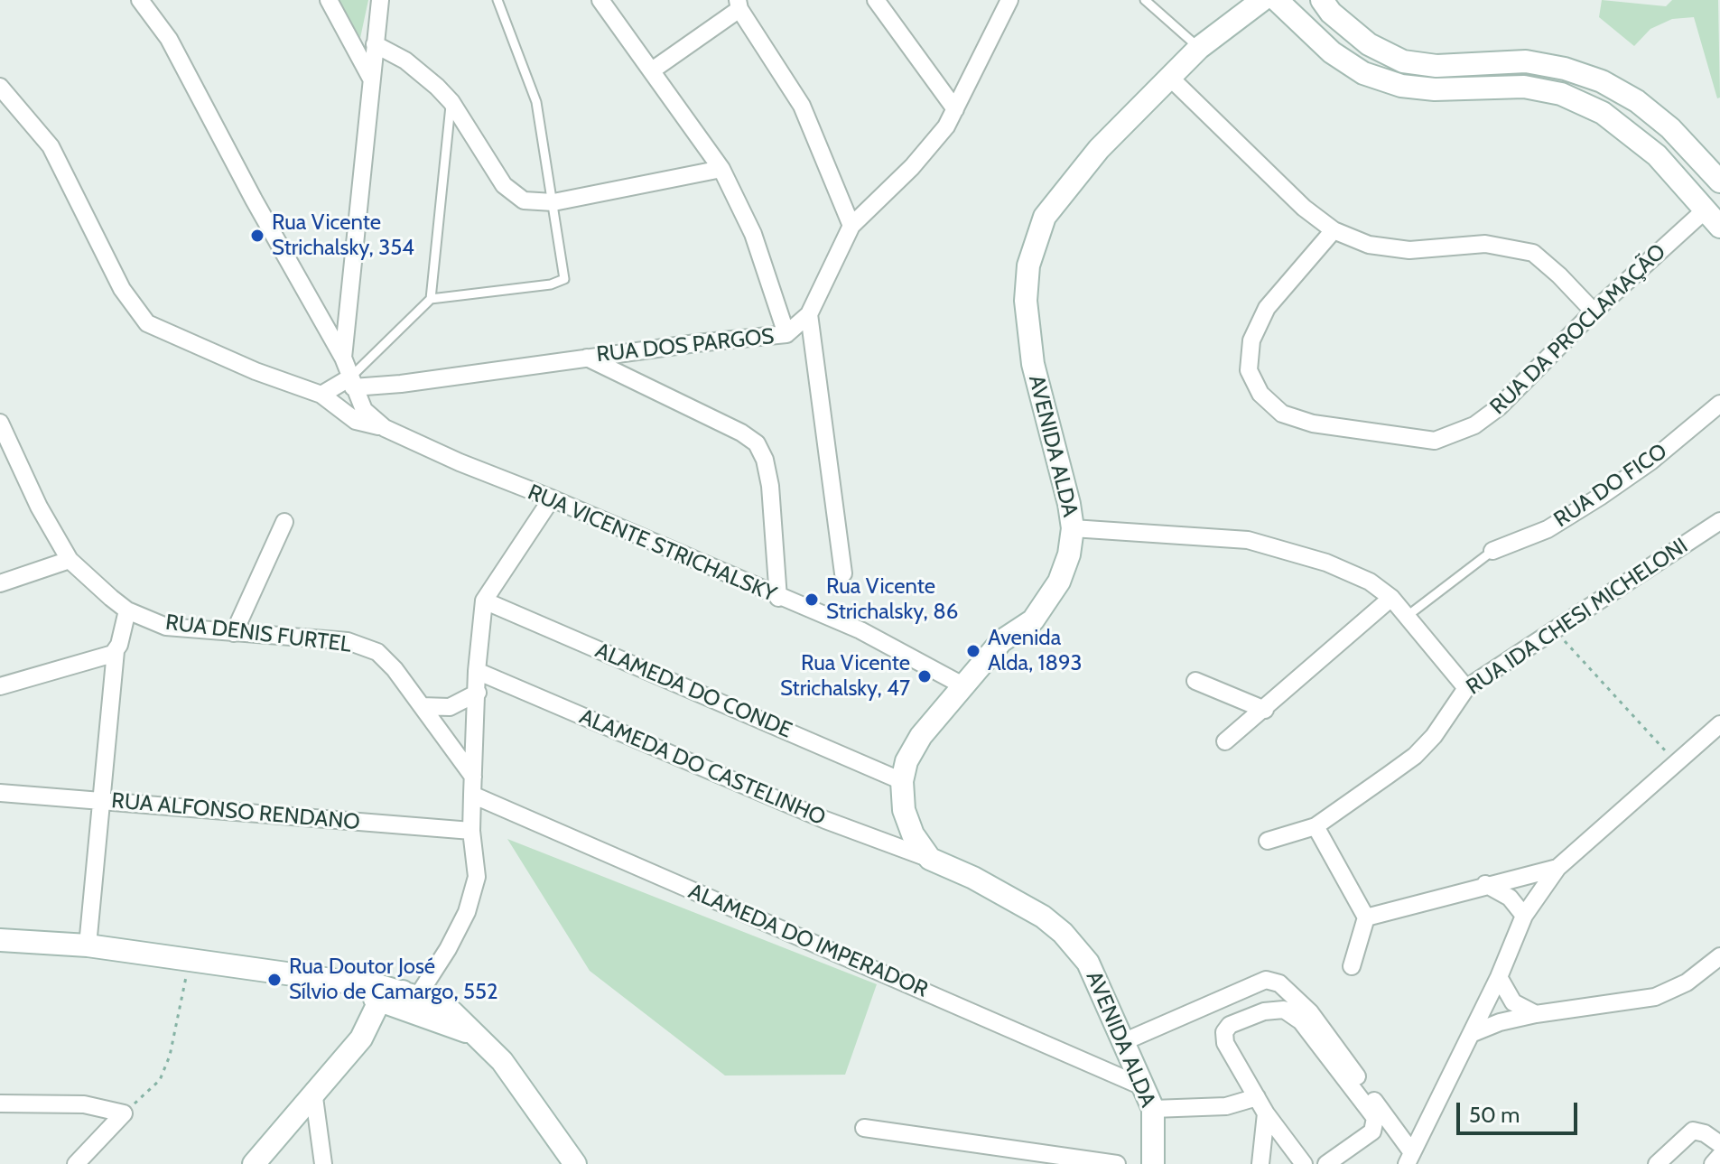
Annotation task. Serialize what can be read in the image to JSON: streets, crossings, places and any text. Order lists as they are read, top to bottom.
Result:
{
  "streets": {
    "street": [
      "RUA DA PROCLAMAÇÃO",
      "RUA DOS PARGOS",
      "AVENIDA ALDA",
      "RUA DO FICO",
      "RUA VICENTE STRICHALSKY",
      "RUA IDA CHESI MICHELONI",
      "RUA DENIS FURTEL",
      "ALAMEDA DO CONDE",
      "ALAMEDA DO CASTELINHO",
      "RUA ALFONSO RENDANO",
      "ALAMEDA DO IMPERADOR"
    ]
  },
  "crossings": [
    ["RUA DOS PARGOS", "RUA VICENTE STRICHALSKY"],
    ["AVENIDA ALDA", "RUA VICENTE STRICHALSKY"],
    ["AVENIDA ALDA", "ALAMEDA DO CONDE"],
    ["AVENIDA ALDA", "ALAMEDA DO CASTELINHO"],
    ["AVENIDA ALDA", "ALAMEDA DO IMPERADOR"]
  ],
  "places": [
    "Rua Vicente Strichalsky, 354",
    "Rua Vicente Strichalsky, 86",
    "Avenida Alda, 1893",
    "Rua Vicente Strichalsky, 47",
    "Rua Doutor José Sílvio de Camargo, 552"
  ],
  "scale_bar": "50 m"
}
